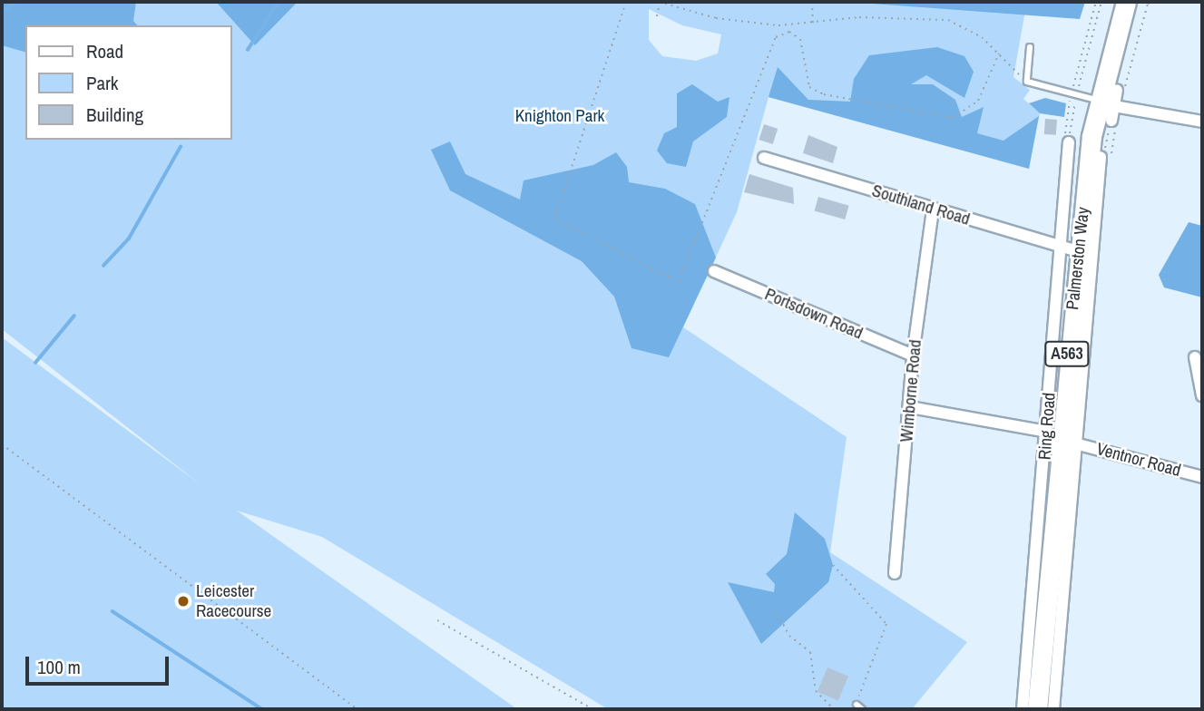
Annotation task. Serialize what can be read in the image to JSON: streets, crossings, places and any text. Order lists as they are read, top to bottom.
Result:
{
  "streets": {
    "highway": ["Palmerston Way", "A563"],
    "street": [
      "Southland Road",
      "Portsdown Road",
      "Wimborne Road",
      "Ring Road",
      "Ventnor Road"
    ]
  },
  "crossings": [
    ["Southland Road", "Palmerston Way"],
    ["Southland Road", "Wimborne Road"],
    ["Southland Road", "Ring Road"],
    ["Portsdown Road", "Wimborne Road"],
    ["Ring Road", "Ventnor Road"]
  ],
  "parks": ["Knighton Park"],
  "places": ["Leicester Racecourse"],
  "legend": ["Road", "Park", "Building"],
  "scale_bar": "100 m"
}
